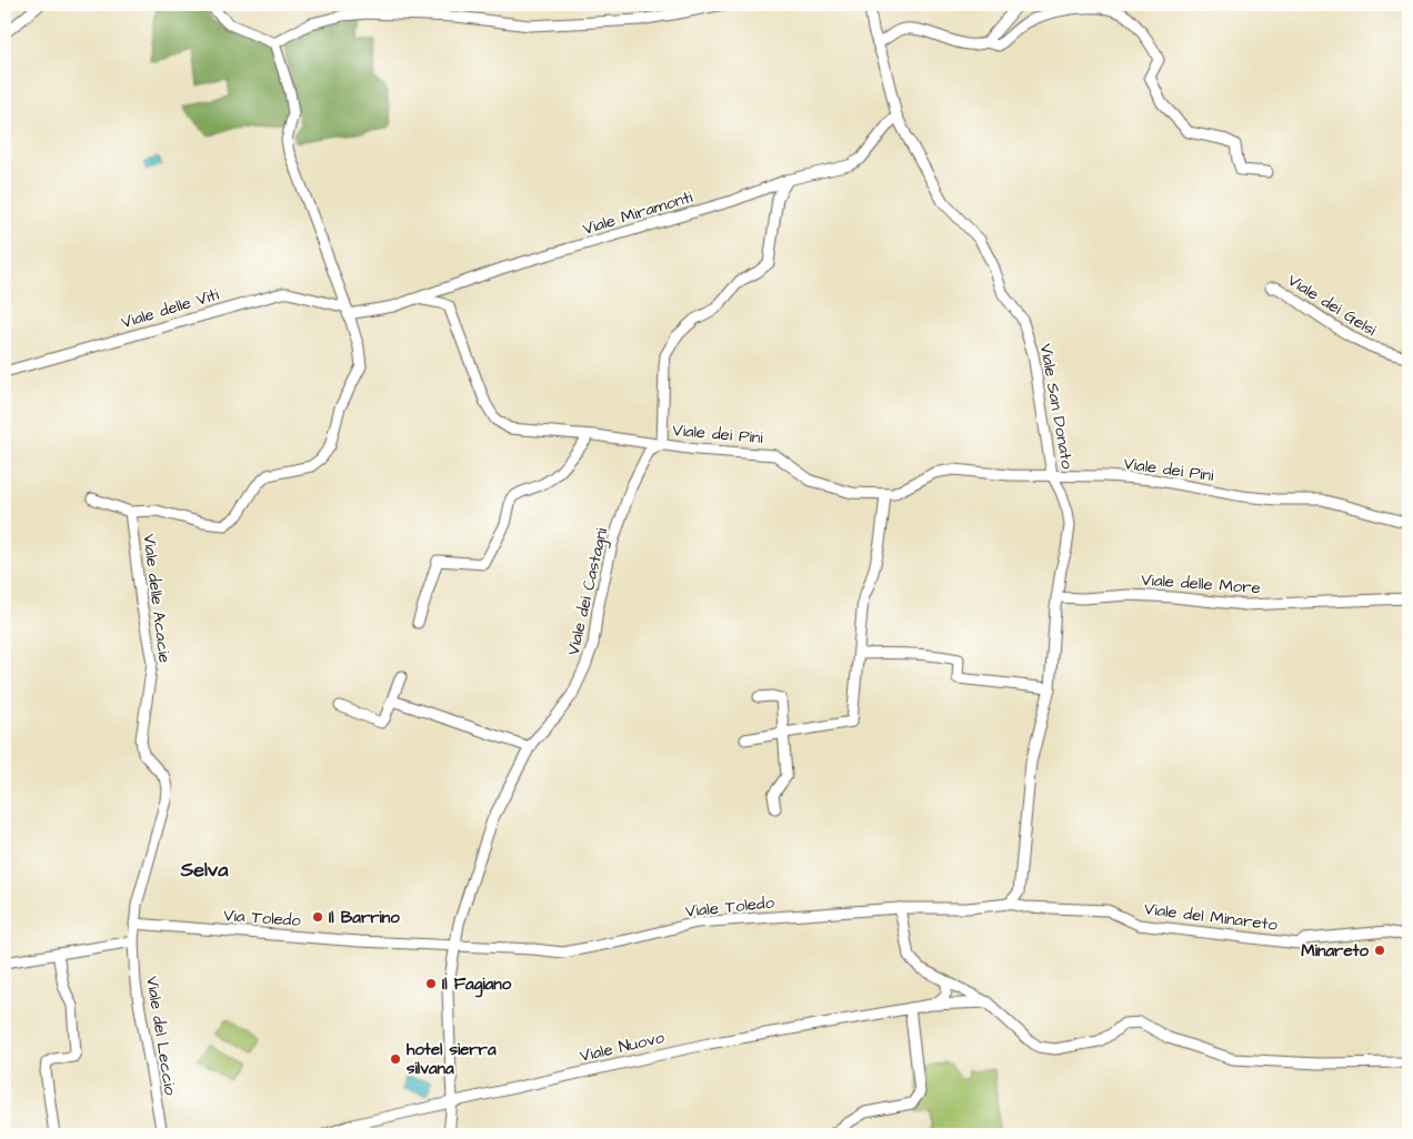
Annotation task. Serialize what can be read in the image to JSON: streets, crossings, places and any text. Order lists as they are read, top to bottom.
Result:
{
  "streets": {
    "street": [
      "Viale Miramonti",
      "Viale dei Gelsi",
      "Viale delle Viti",
      "Viale San Donato",
      "Viale dei Pini",
      "Viale delle More",
      "Viale dei Castagni",
      "Viale delle Acacie",
      "Viale Toledo",
      "Viale del Minareto",
      "Via Toledo",
      "Viale del Leccio",
      "Viale Nuovo"
    ]
  },
  "crossings": [
    ["Viale Miramonti", "Viale delle Viti"],
    ["Viale Miramonti", "Viale San Donato"],
    ["Viale Miramonti", "Viale dei Pini"],
    ["Viale Miramonti", "Viale delle Acacie"],
    ["Viale delle Viti", "Viale delle Acacie"],
    ["Viale San Donato", "Viale dei Pini"],
    ["Viale San Donato", "Viale delle More"],
    ["Viale San Donato", "Viale Toledo"],
    ["Viale San Donato", "Viale del Minareto"],
    ["Viale dei Pini", "Viale dei Castagni"],
    ["Viale dei Castagni", "Viale Toledo"],
    ["Viale dei Castagni", "Via Toledo"],
    ["Viale dei Castagni", "Viale Nuovo"],
    ["Viale delle Acacie", "Via Toledo"],
    ["Viale delle Acacie", "Viale del Leccio"],
    ["Viale Toledo", "Viale del Minareto"],
    ["Viale Toledo", "Via Toledo"]
  ],
  "districts": ["Selva"],
  "places": [
    "Il Barrino",
    "Minareto",
    "Il Fagiano",
    "hotel sierra silvana"
  ]
}
